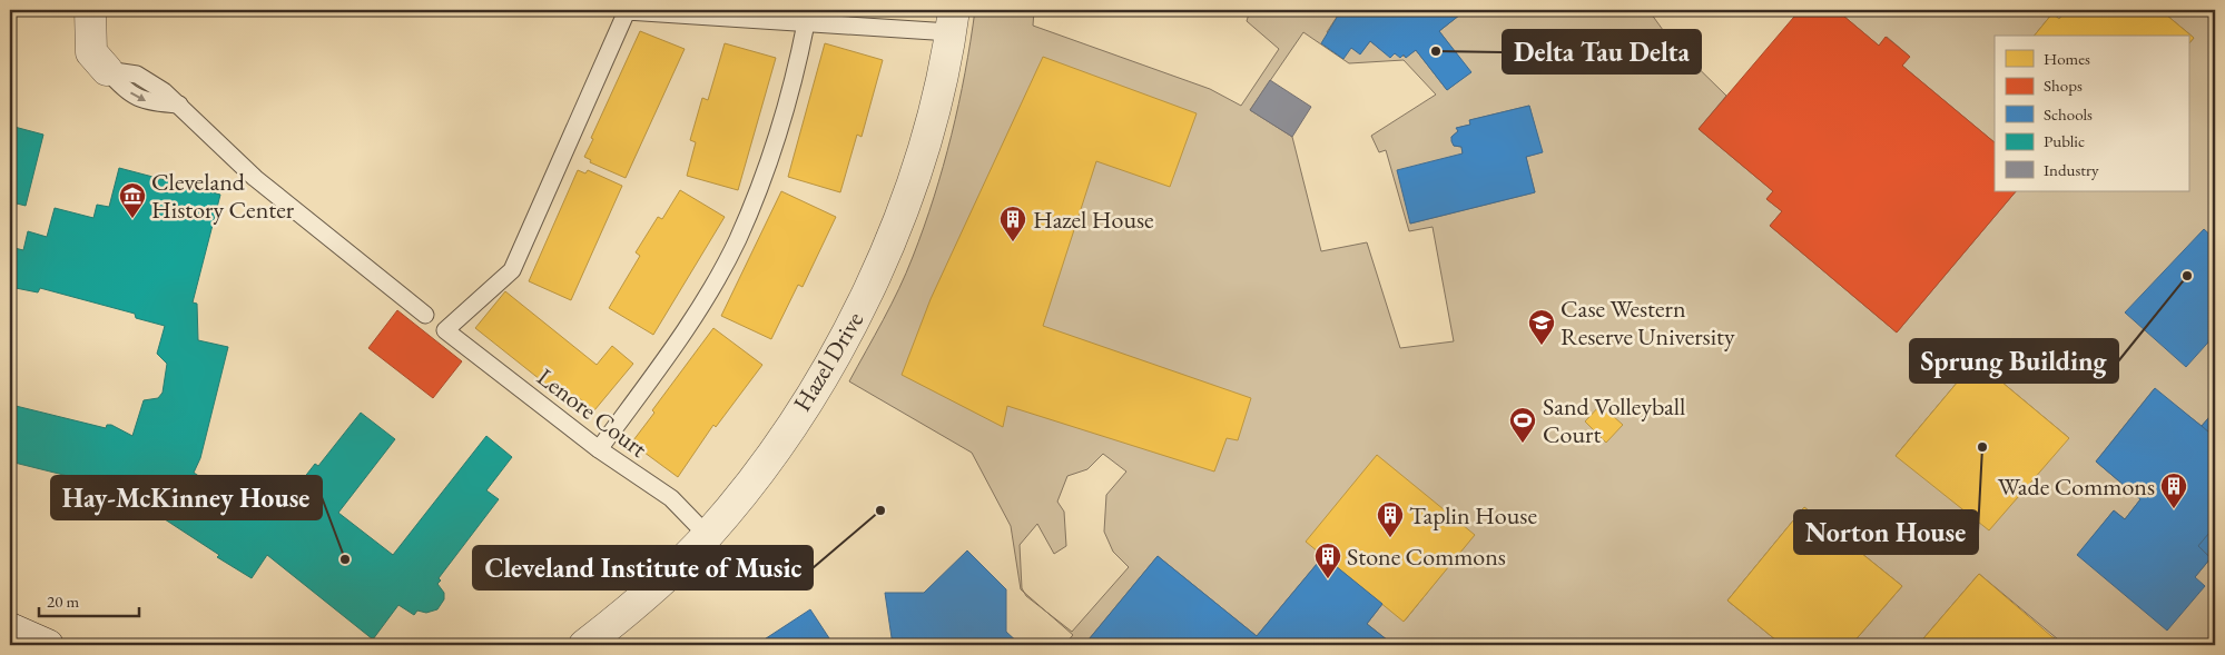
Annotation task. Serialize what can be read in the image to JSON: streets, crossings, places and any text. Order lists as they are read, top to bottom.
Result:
{
  "streets": {
    "street": ["Hazel Drive"],
    "lane": ["Lenore Court"]
  },
  "crossings": [
    ["Hazel Drive", "Lenore Court"]
  ],
  "places": {
    "other": [
      "Delta Tau Delta",
      "Sprung Building",
      "Norton House",
      "Cleveland Institute of Music",
      "Hay-McKinney House"
    ],
    "museum": ["Cleveland History Center"],
    "building": [
      "Hazel House",
      "Wade Commons",
      "Taplin House",
      "Stone Commons"
    ],
    "school or university": ["Case Western Reserve University"],
    "sports": ["Sand Volleyball Court"]
  },
  "legend": [
    "Homes",
    "Shops",
    "Schools",
    "Public",
    "Industry"
  ],
  "scale_bar": "20 m"
}
